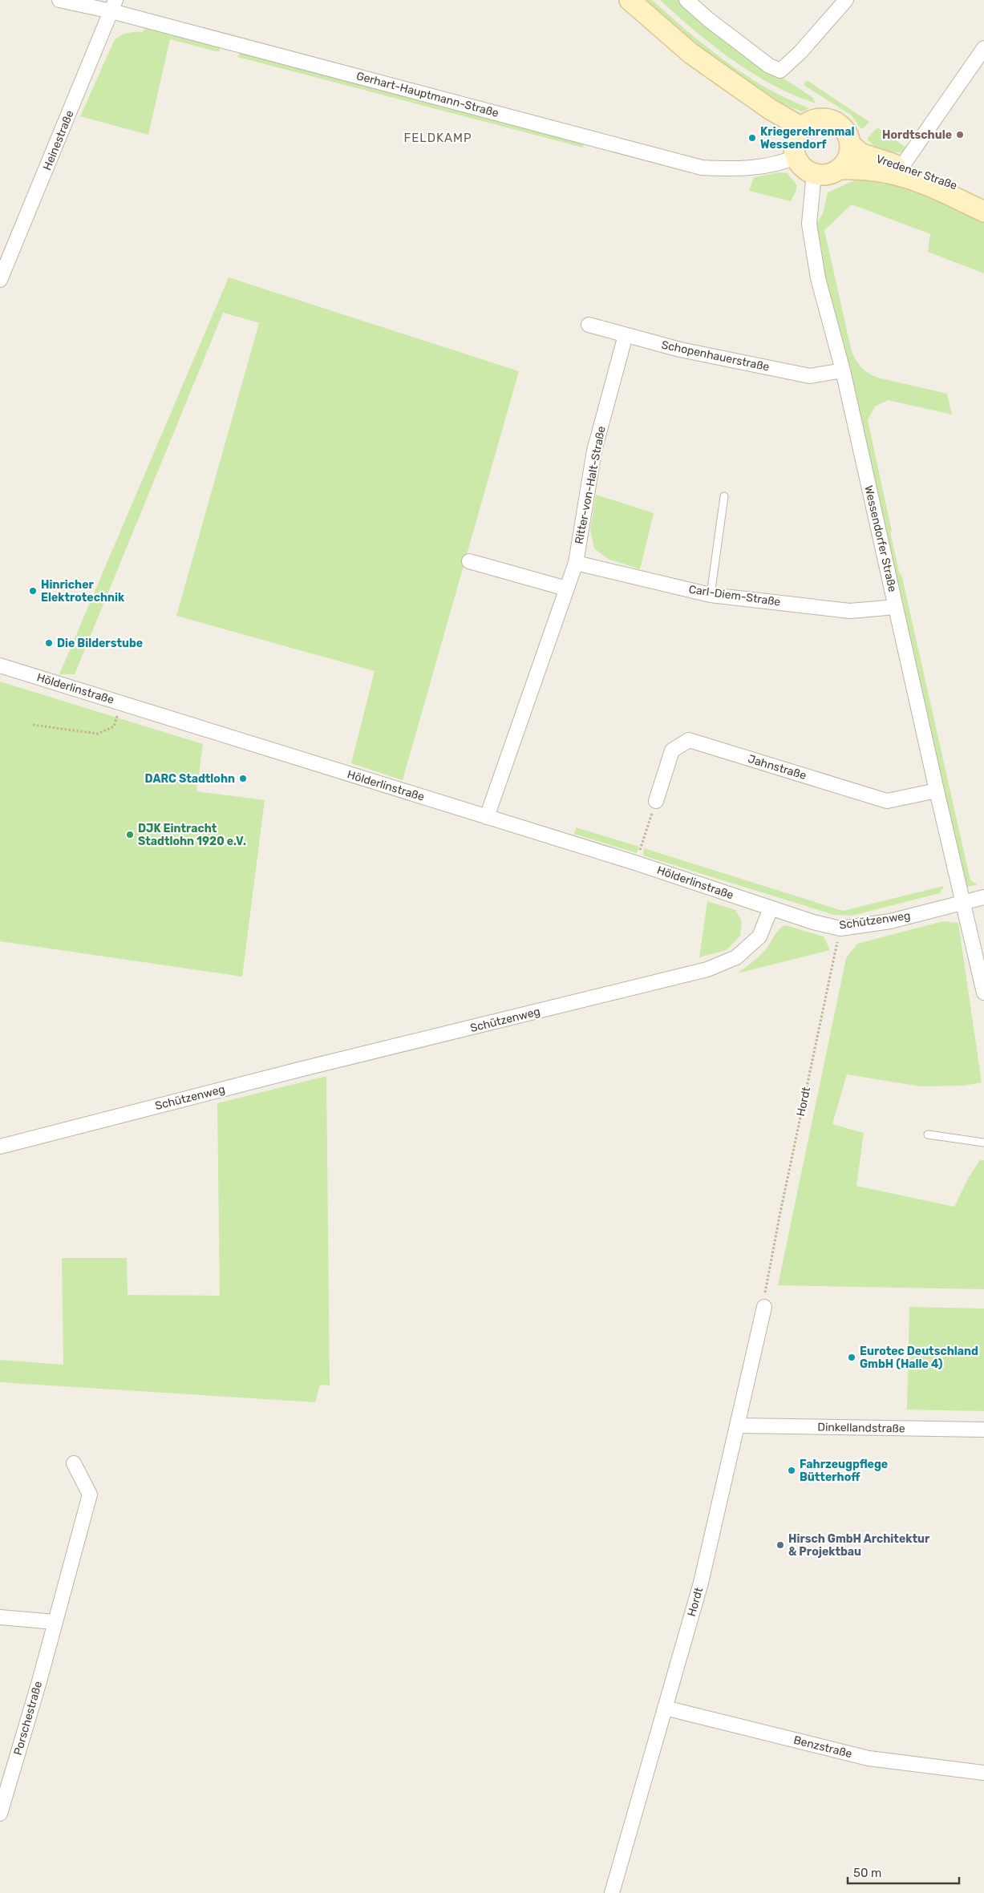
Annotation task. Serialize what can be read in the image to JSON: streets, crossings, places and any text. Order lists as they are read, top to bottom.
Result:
{
  "streets": {
    "street": [
      "Gerhart-Hauptmann-Straße",
      "Heinestraße",
      "Vredener Straße",
      "Schopenhauerstraße",
      "Ritter-von-Halt-Straße",
      "Wessendorfer Straße",
      "Carl-Diem-Straße",
      "Hölderlinstraße",
      "Jahnstraße",
      "Schützenweg",
      "Hordt",
      "Dinkellandstraße",
      "Porschestraße",
      "Benzstraße"
    ]
  },
  "crossings": [
    ["Gerhart-Hauptmann-Straße", "Heinestraße"],
    ["Gerhart-Hauptmann-Straße", "Vredener Straße"],
    ["Gerhart-Hauptmann-Straße", "Wessendorfer Straße"],
    ["Vredener Straße", "Wessendorfer Straße"],
    ["Schopenhauerstraße", "Ritter-von-Halt-Straße"],
    ["Schopenhauerstraße", "Wessendorfer Straße"],
    ["Ritter-von-Halt-Straße", "Carl-Diem-Straße"],
    ["Ritter-von-Halt-Straße", "Hölderlinstraße"],
    ["Wessendorfer Straße", "Carl-Diem-Straße"],
    ["Wessendorfer Straße", "Jahnstraße"],
    ["Wessendorfer Straße", "Schützenweg"],
    ["Hölderlinstraße", "Schützenweg"],
    ["Schützenweg", "Hordt"],
    ["Hordt", "Dinkellandstraße"],
    ["Hordt", "Benzstraße"]
  ],
  "districts": ["FELDKAMP"],
  "places": [
    "Hordtschule",
    "Kriegerehrenmal Wessendorf",
    "Hinricher Elektrotechnik",
    "Die Bilderstube",
    "DARC Stadtlohn",
    "DJK Eintracht Stadtlohn 1920 e.V.",
    "Eurotec Deutschland GmbH (Halle 4)",
    "Fahrzeugpflege Bütterhoff",
    "Hirsch GmbH Architektur & Projektbau"
  ],
  "scale_bar": "50 m"
}
